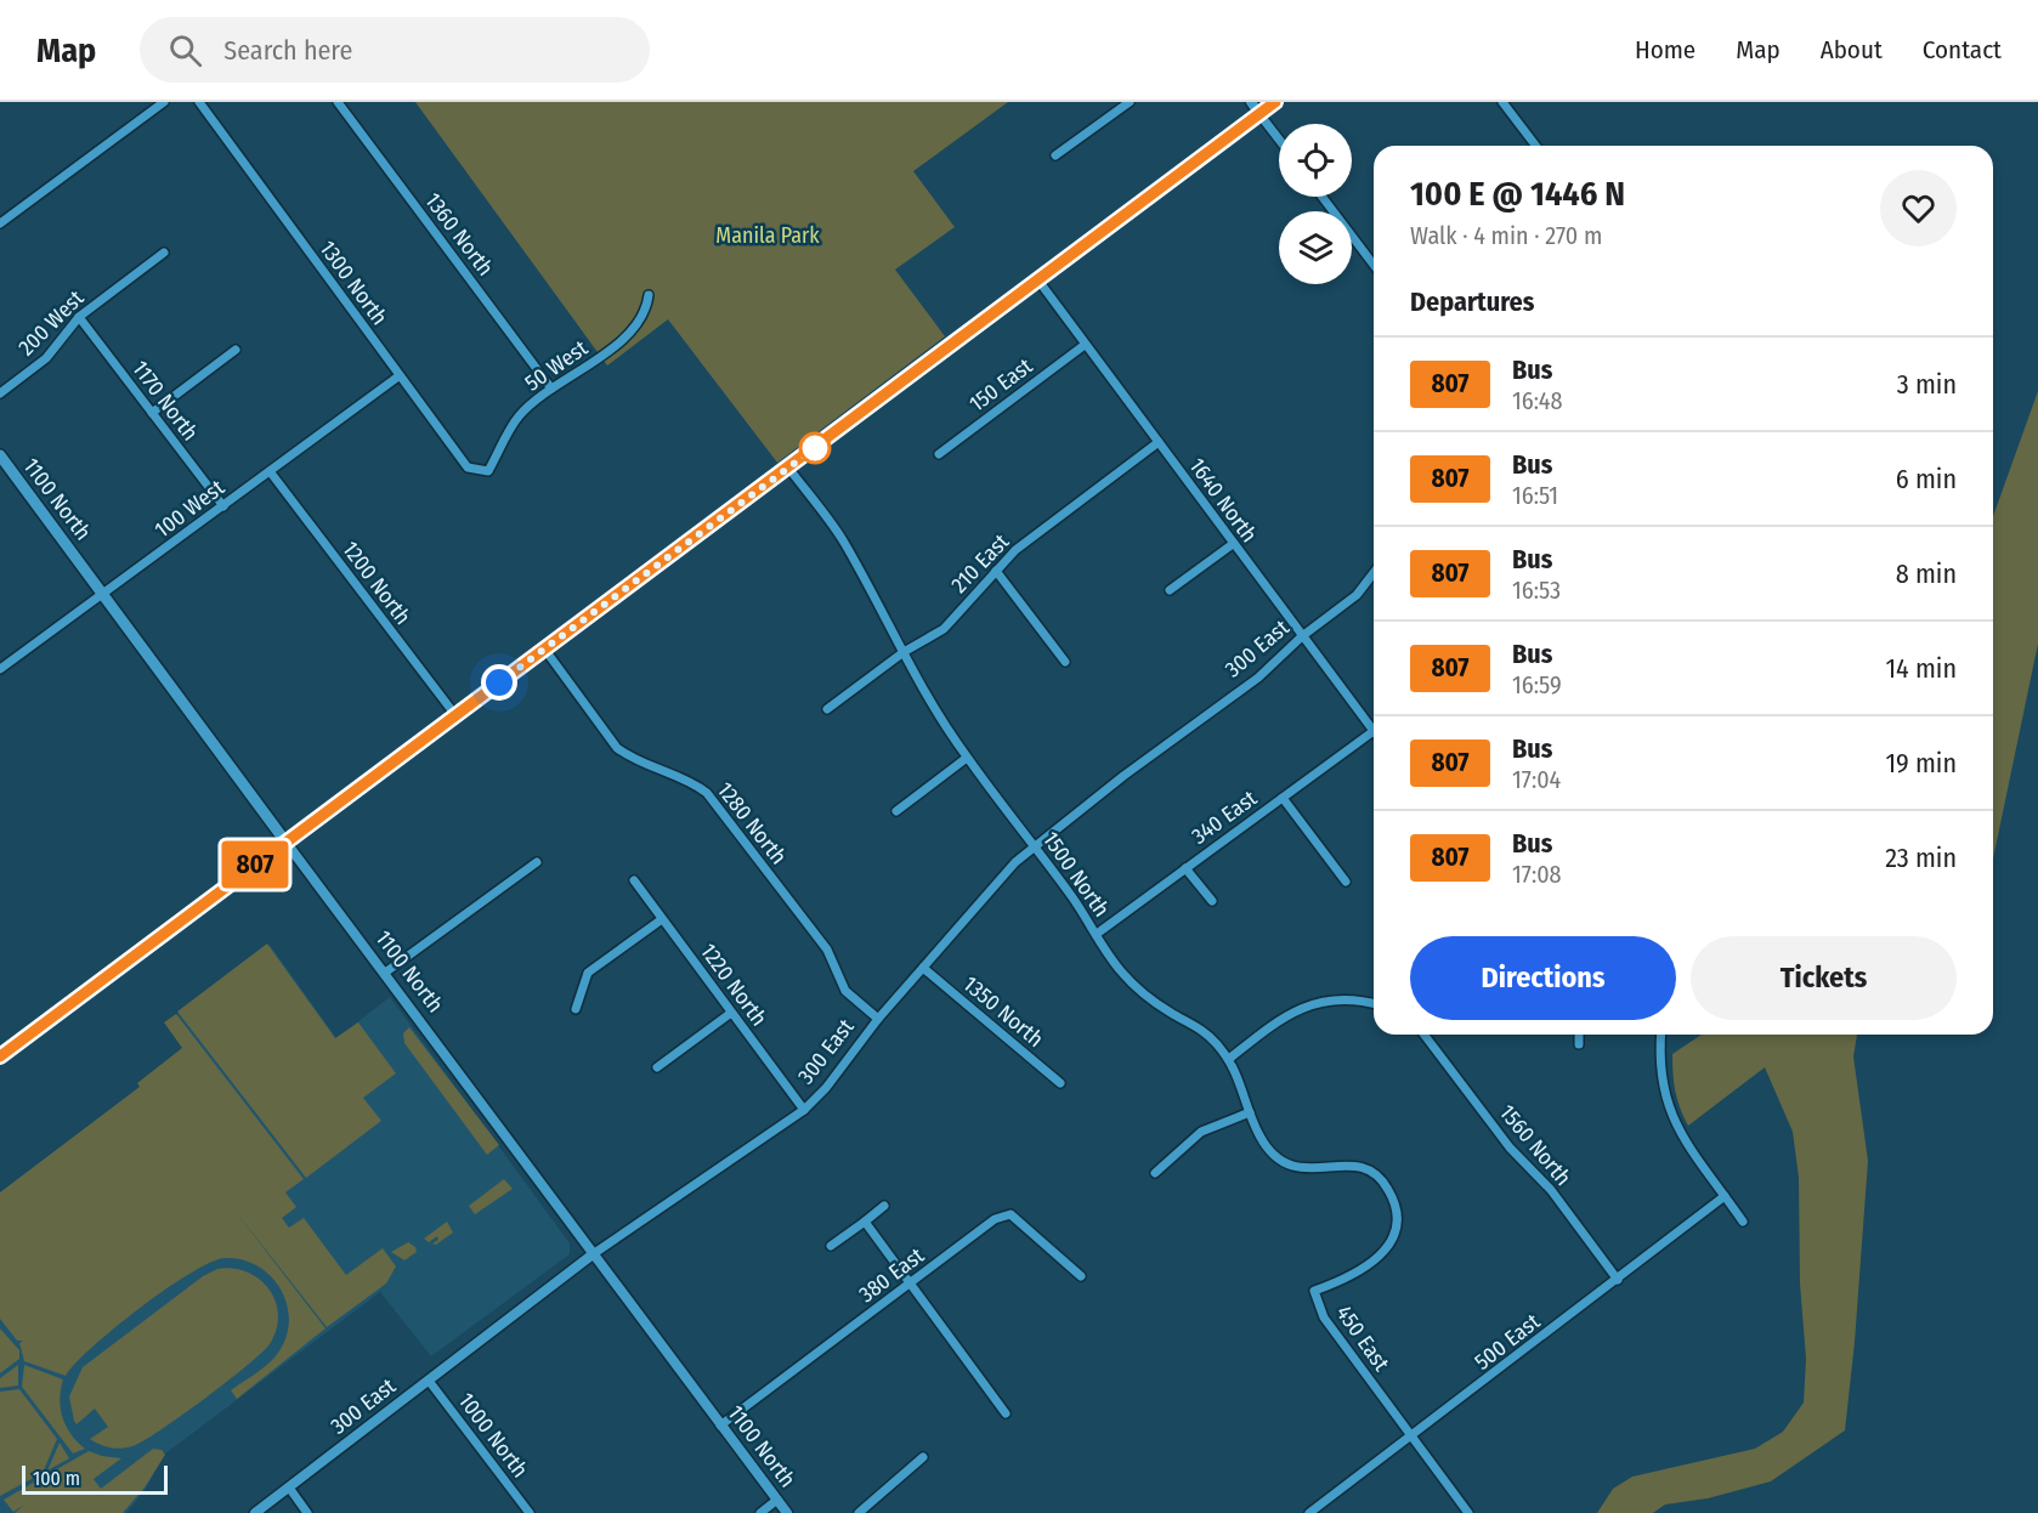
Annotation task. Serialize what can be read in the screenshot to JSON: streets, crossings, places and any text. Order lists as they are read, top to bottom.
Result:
{
  "streets": {
    "main road": ["1100 North"],
    "street": [
      "1360 North",
      "1300 North",
      "200 West",
      "50 West",
      "150 East",
      "1170 North",
      "1640 North",
      "100 West",
      "210 East",
      "1200 North",
      "300 East",
      "340 East",
      "1280 North",
      "1500 North",
      "1220 North",
      "1350 North",
      "1560 North",
      "380 East",
      "450 East",
      "500 East",
      "1000 North"
    ]
  },
  "crossings": [
    ["1360 North", "50 West"],
    ["1300 North", "50 West"],
    ["1300 North", "100 West"],
    ["200 West", "1170 North"],
    ["150 East", "1640 North"],
    ["1170 North", "100 West"],
    ["1100 North", "100 West"],
    ["1100 North", "300 East"],
    ["1100 North", "380 East"],
    ["1640 North", "210 East"],
    ["1640 North", "300 East"],
    ["1640 North", "340 East"],
    ["100 West", "1200 North"],
    ["210 East", "1500 North"],
    ["300 East", "1280 North"],
    ["300 East", "1500 North"],
    ["300 East", "1220 North"],
    ["300 East", "1350 North"],
    ["300 East", "1000 North"],
    ["340 East", "1500 North"],
    ["1500 North", "450 East"],
    ["1560 North", "500 East"],
    ["450 East", "500 East"]
  ],
  "parks": ["Manila Park"],
  "lines": ["bus line 807"],
  "scale_bar": "100 m",
  "page": {
    "header": "Map",
    "search": "Search here",
    "nav": [
      "Home",
      "Map",
      "About",
      "Contact"
    ],
    "on_map": "807",
    "heading": [
      ["100 E @ 1446 N", "Walk · 4 min · 270 m"],
      "Departures"
    ],
    "list": [
      {
        "mark": "807",
        "name": "Bus",
        "note": "16:48",
        "value": "3 min"
      },
      {
        "mark": "807",
        "name": "Bus",
        "note": "16:51",
        "value": "6 min"
      },
      {
        "mark": "807",
        "name": "Bus",
        "note": "16:53",
        "value": "8 min"
      },
      {
        "mark": "807",
        "name": "Bus",
        "note": "16:59",
        "value": "14 min"
      },
      {
        "mark": "807",
        "name": "Bus",
        "note": "17:04",
        "value": "19 min"
      },
      {
        "mark": "807",
        "name": "Bus",
        "note": "17:08",
        "value": "23 min"
      }
    ],
    "buttons": ["Directions", "Tickets"],
    "scale": "100 m"
  }
}
